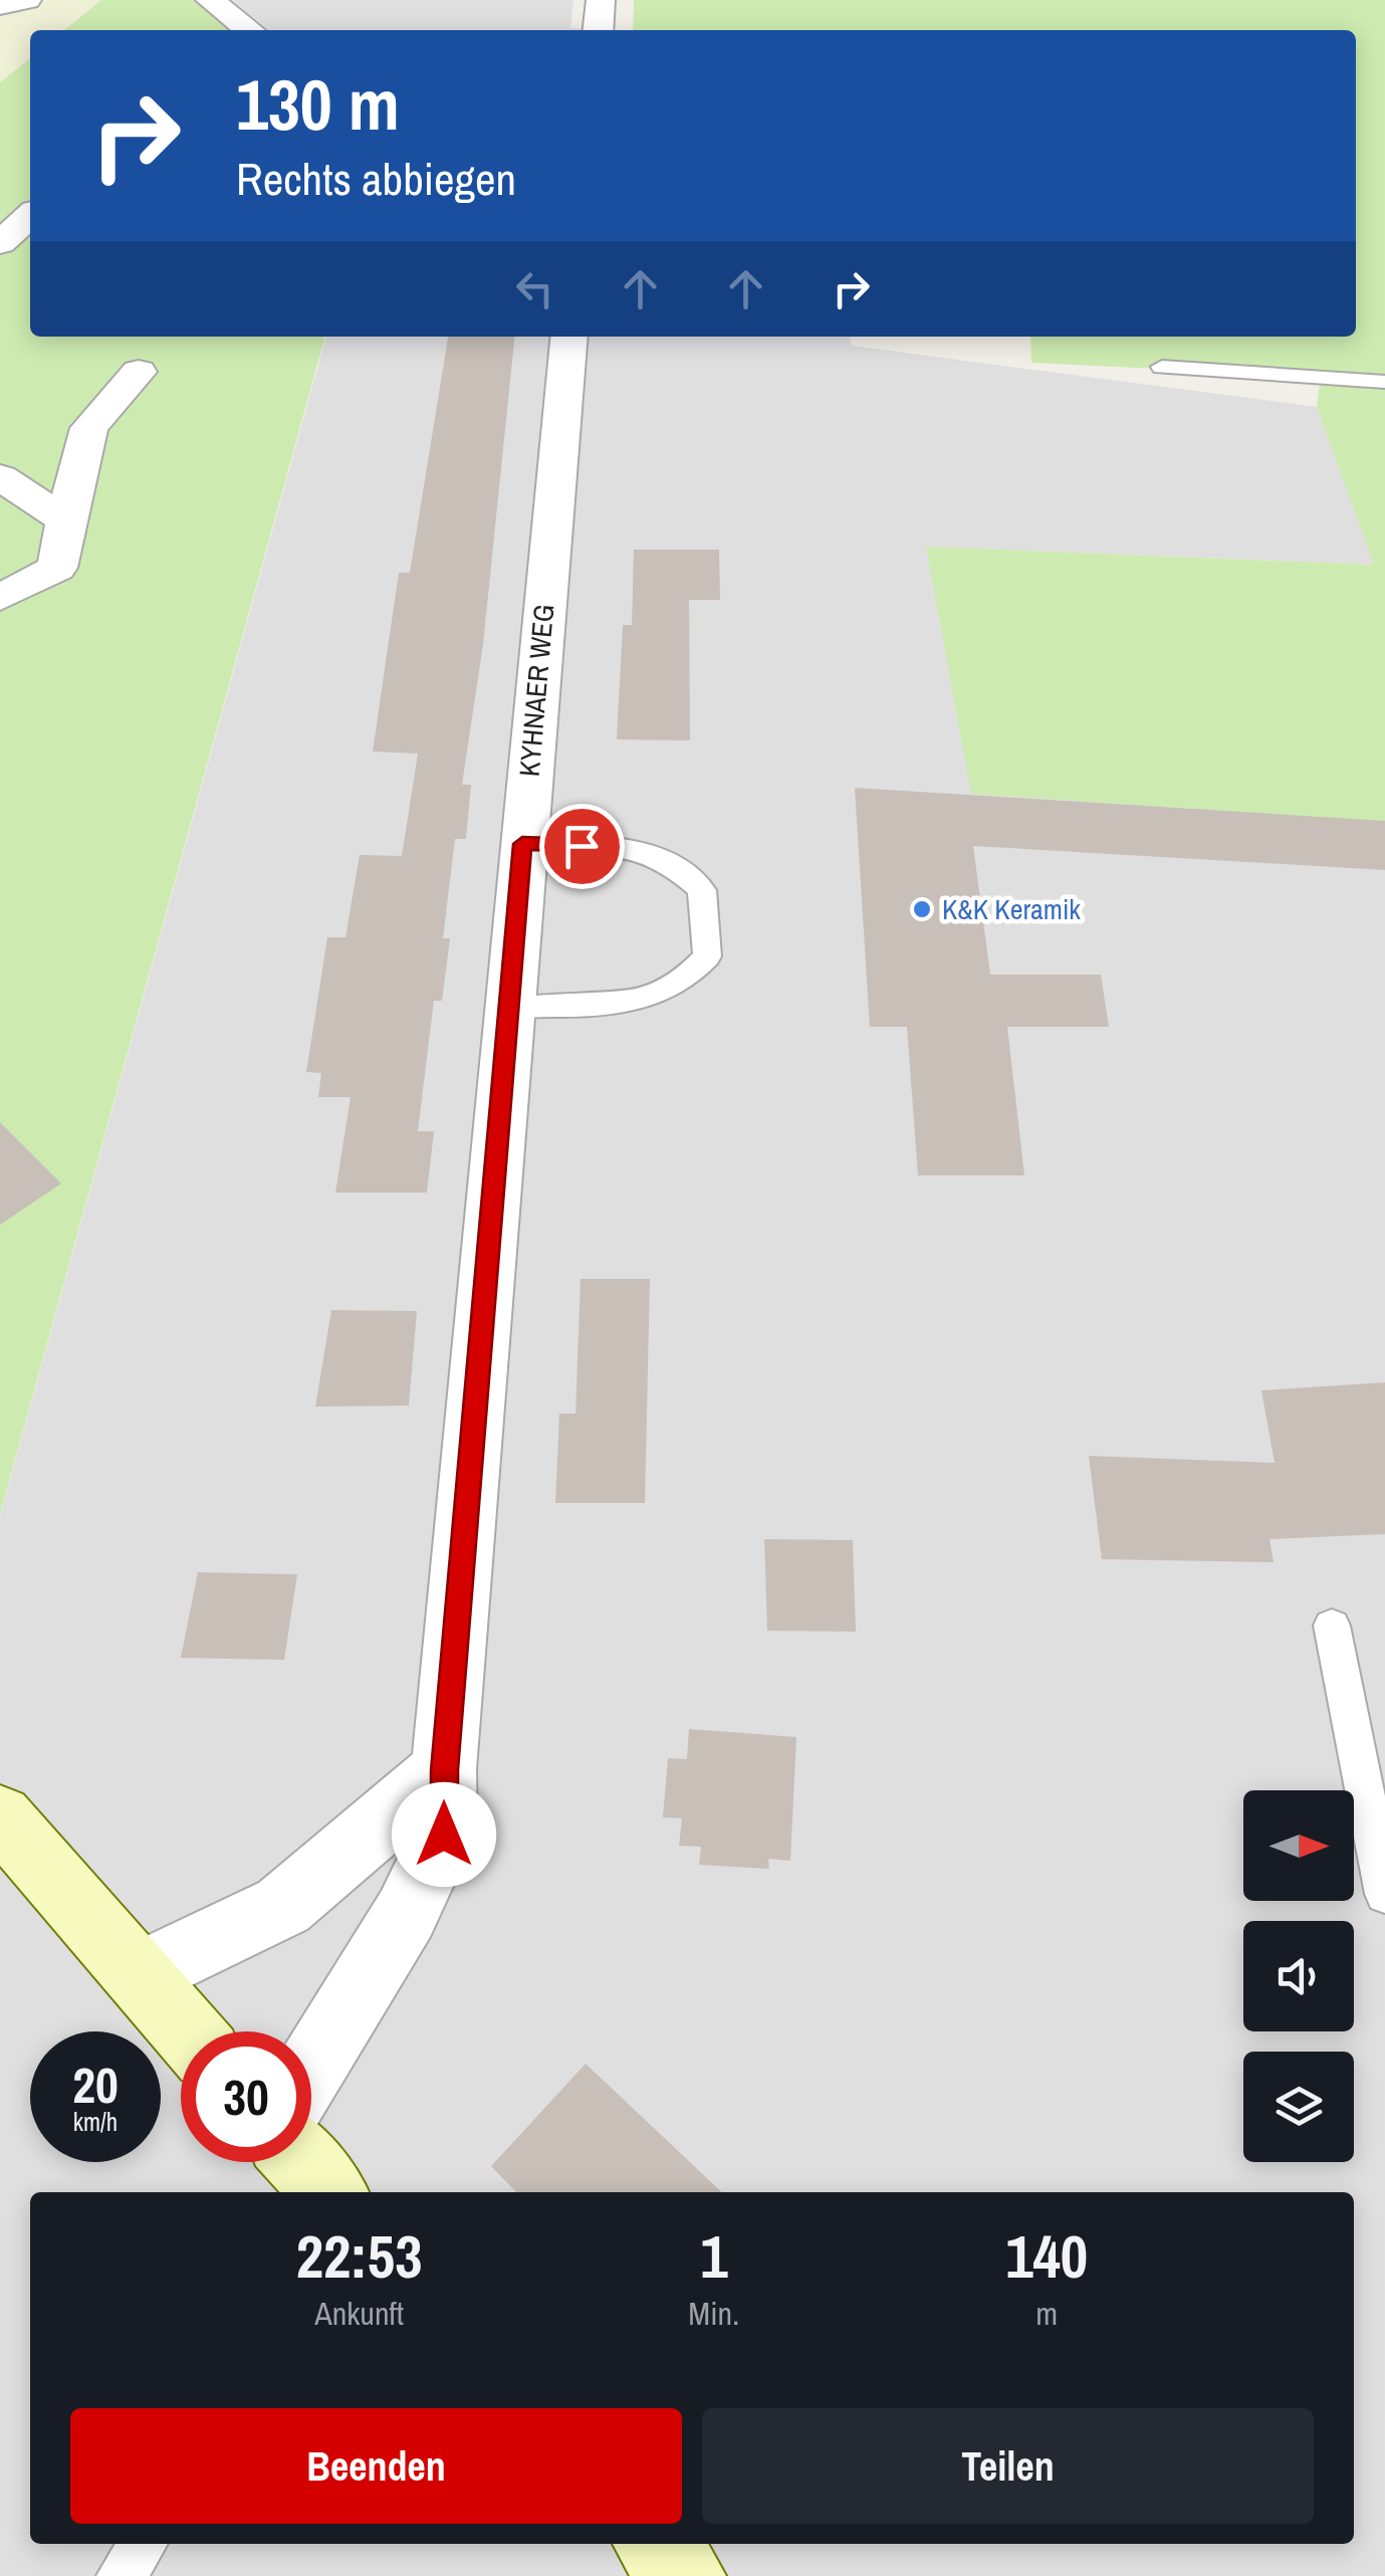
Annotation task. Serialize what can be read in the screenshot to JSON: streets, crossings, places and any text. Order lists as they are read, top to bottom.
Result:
{
  "streets": {
    "street": ["KYHNAER WEG"]
  },
  "places": ["K&K Keramik"],
  "north": "right",
  "page": {
    "turn": ["130 m", "Rechts abbiegen"],
    "speed": "20 km/h",
    "limit": "30",
    "eta": [
      "22:53",
      "Ankunft",
      "1",
      "Min.",
      "140",
      "m"
    ],
    "buttons": ["Beenden", "Teilen"]
  }
}
